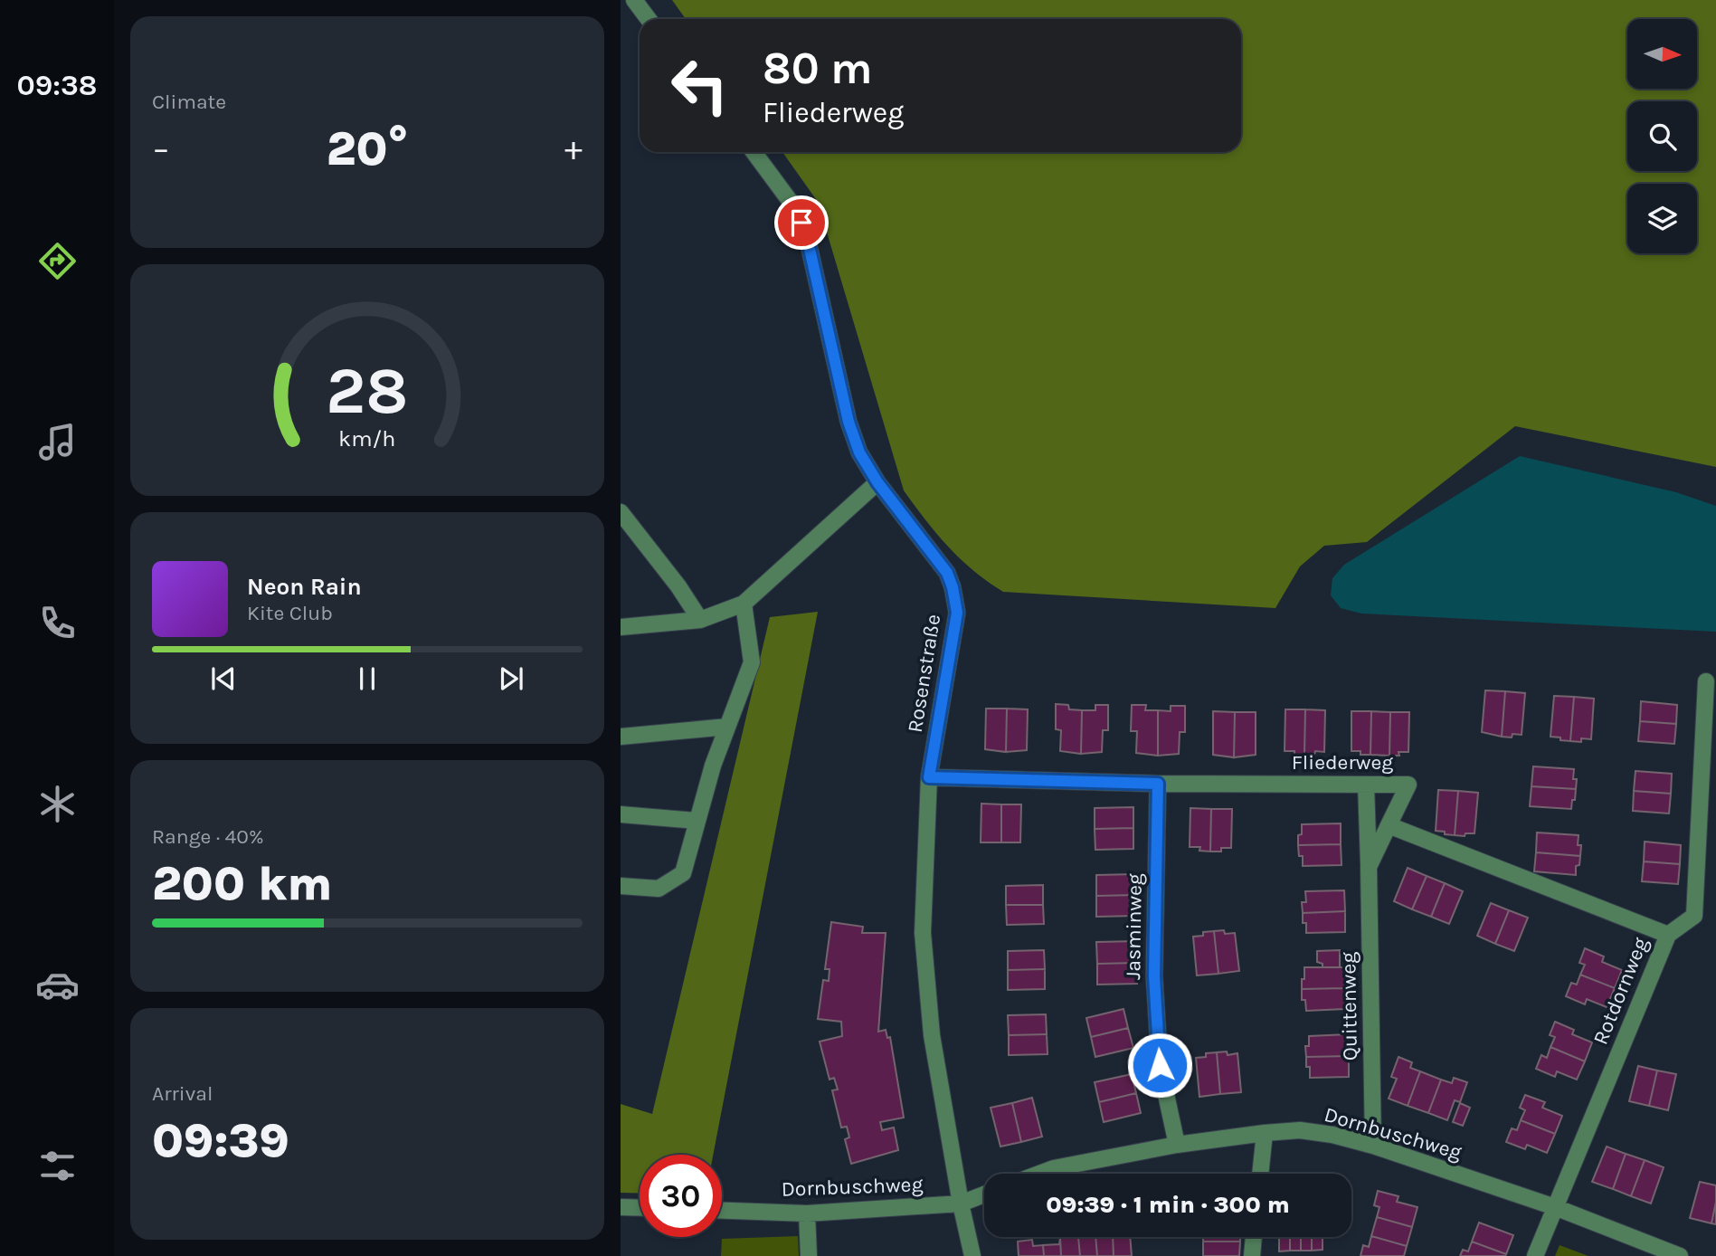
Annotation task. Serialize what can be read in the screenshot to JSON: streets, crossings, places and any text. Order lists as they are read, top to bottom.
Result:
{
  "streets": {
    "street": [
      "Rosenstraße",
      "Fliederweg",
      "Jasminweg",
      "Rotdornweg",
      "Quittenweg",
      "Dornbuschweg"
    ]
  },
  "crossings": [
    ["Rosenstraße", "Fliederweg"],
    ["Rosenstraße", "Dornbuschweg"],
    ["Fliederweg", "Jasminweg"],
    ["Fliederweg", "Quittenweg"],
    ["Jasminweg", "Dornbuschweg"],
    ["Rotdornweg", "Dornbuschweg"],
    ["Quittenweg", "Dornbuschweg"]
  ],
  "north": "right",
  "page": {
    "tabs": "09:38",
    "tile": [
      "Climate",
      ["Range · 40%", "200 km"],
      ["Arrival", "09:39"]
    ],
    "turn": ["80 m", "Fliederweg"],
    "heat": ["−", "20°", "+"],
    "song": ["Neon Rain", "Kite Club"],
    "limit": "30",
    "trip": "09:39 · 1 min · 300 m",
    "gauge": ["28", "km/h"]
  }
}
